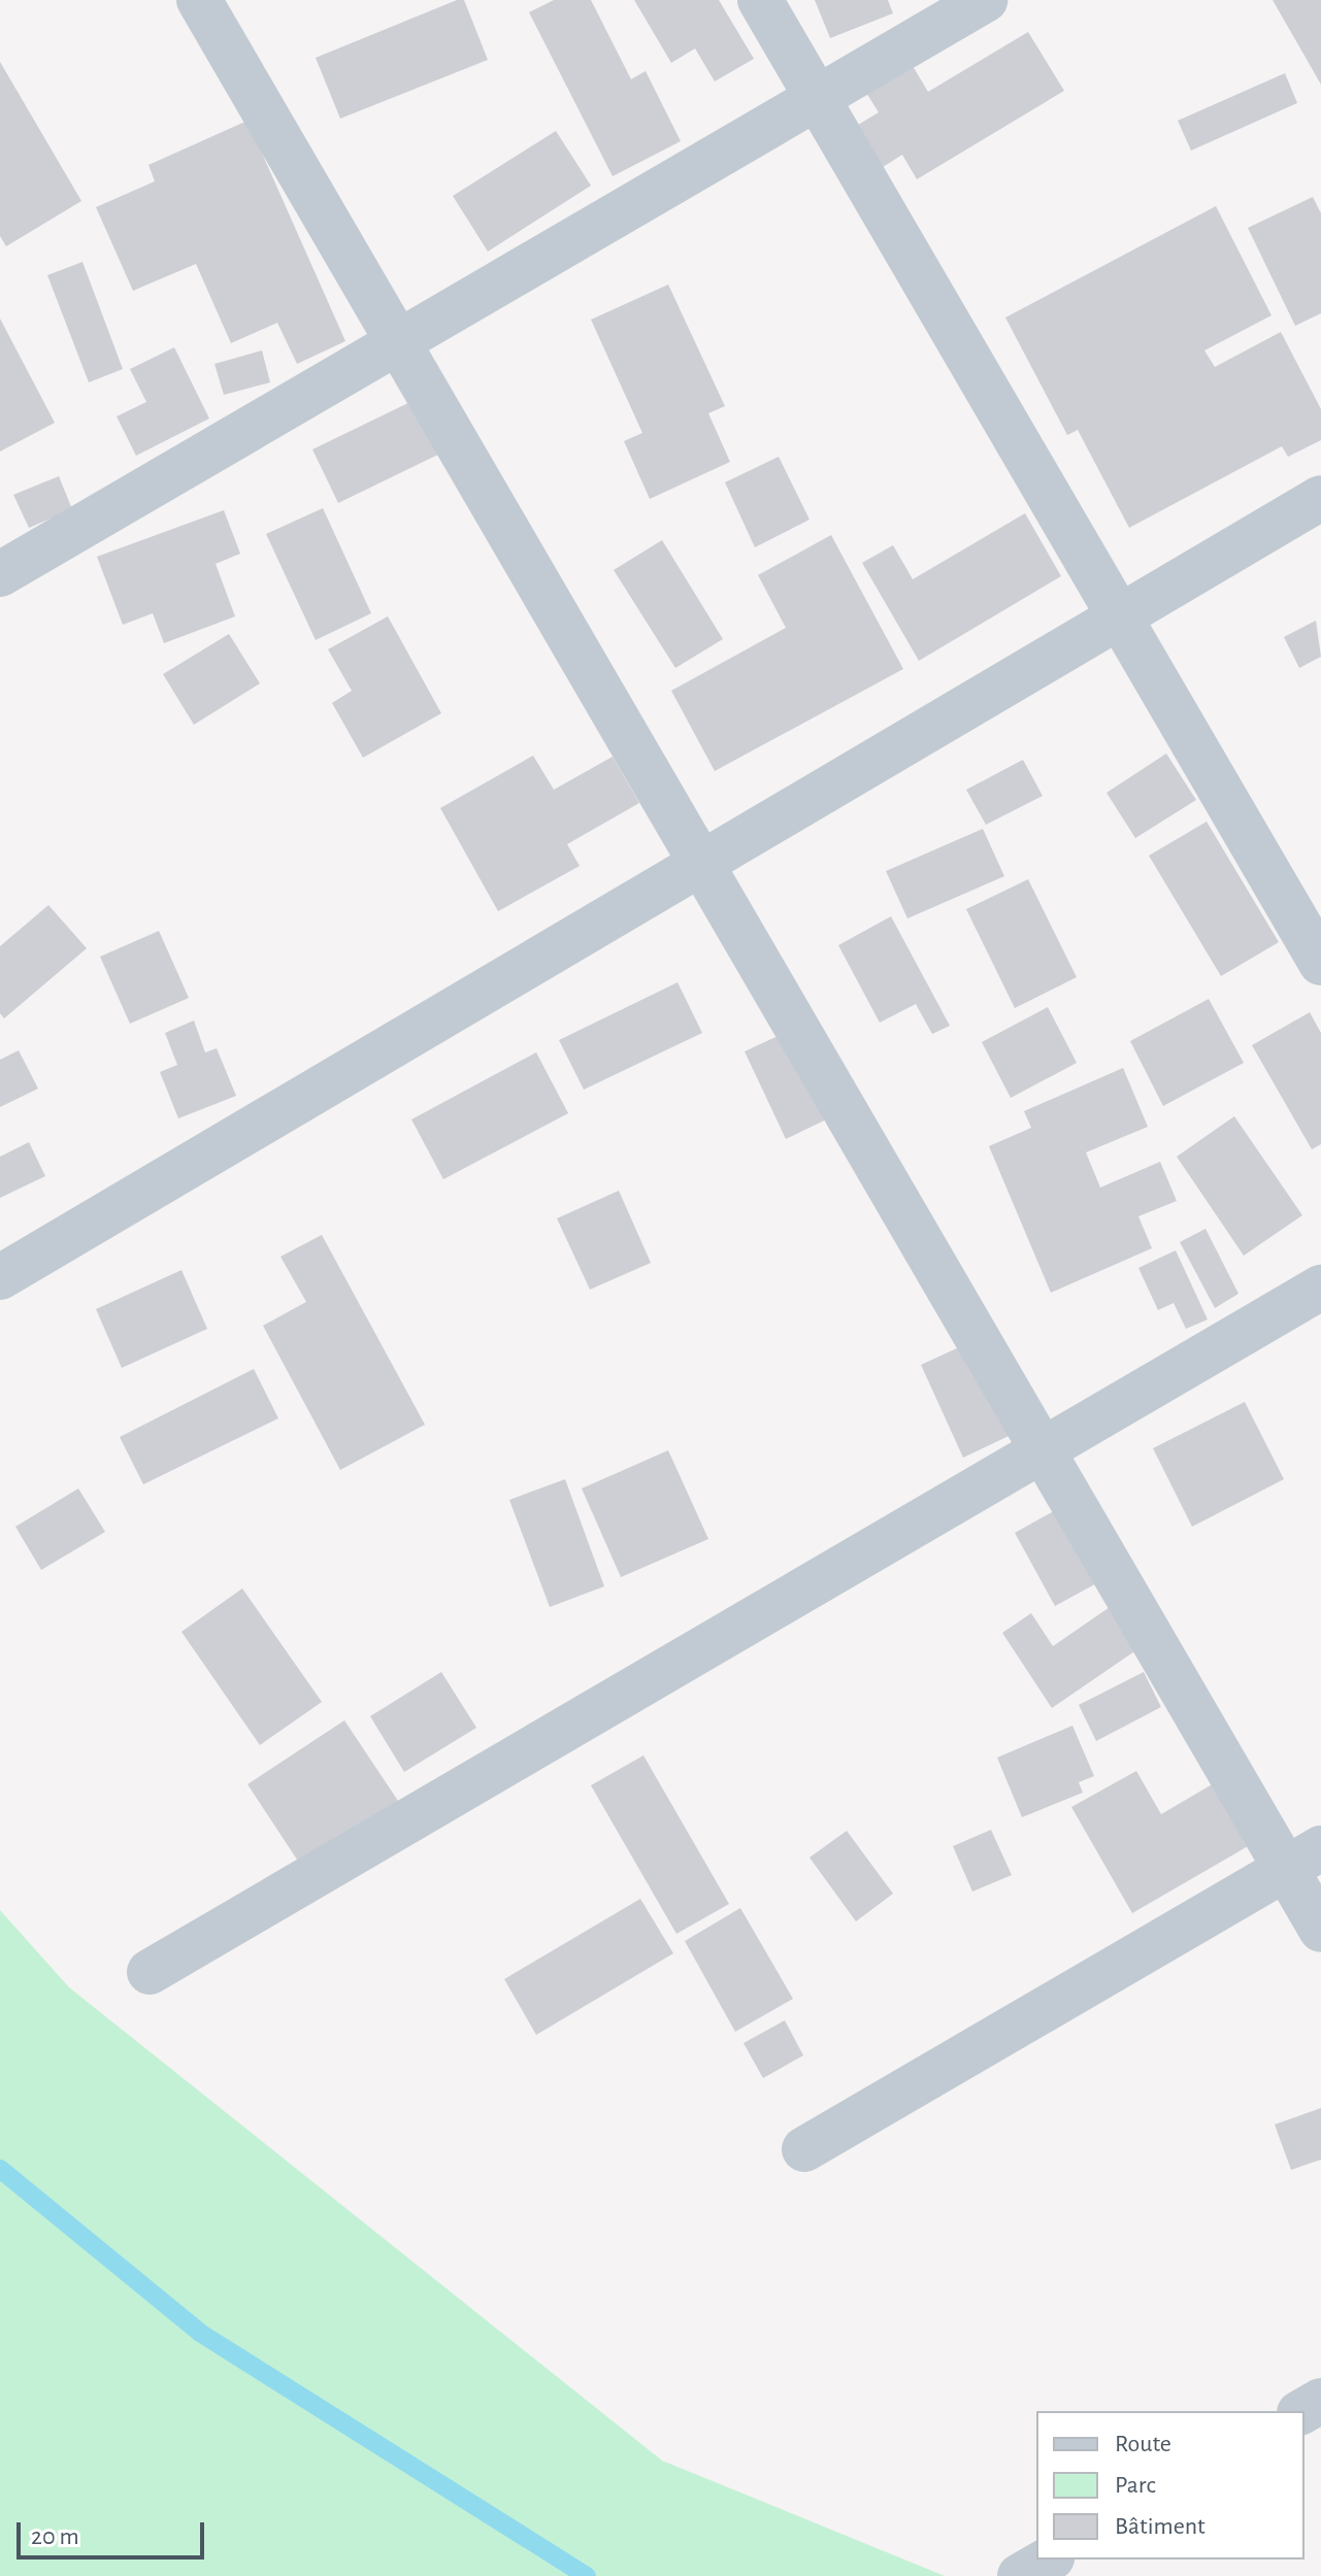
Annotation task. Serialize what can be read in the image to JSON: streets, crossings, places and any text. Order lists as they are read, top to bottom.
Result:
{
  "legend": ["Route", "Parc", "Bâtiment"],
  "scale_bar": "20 m"
}
